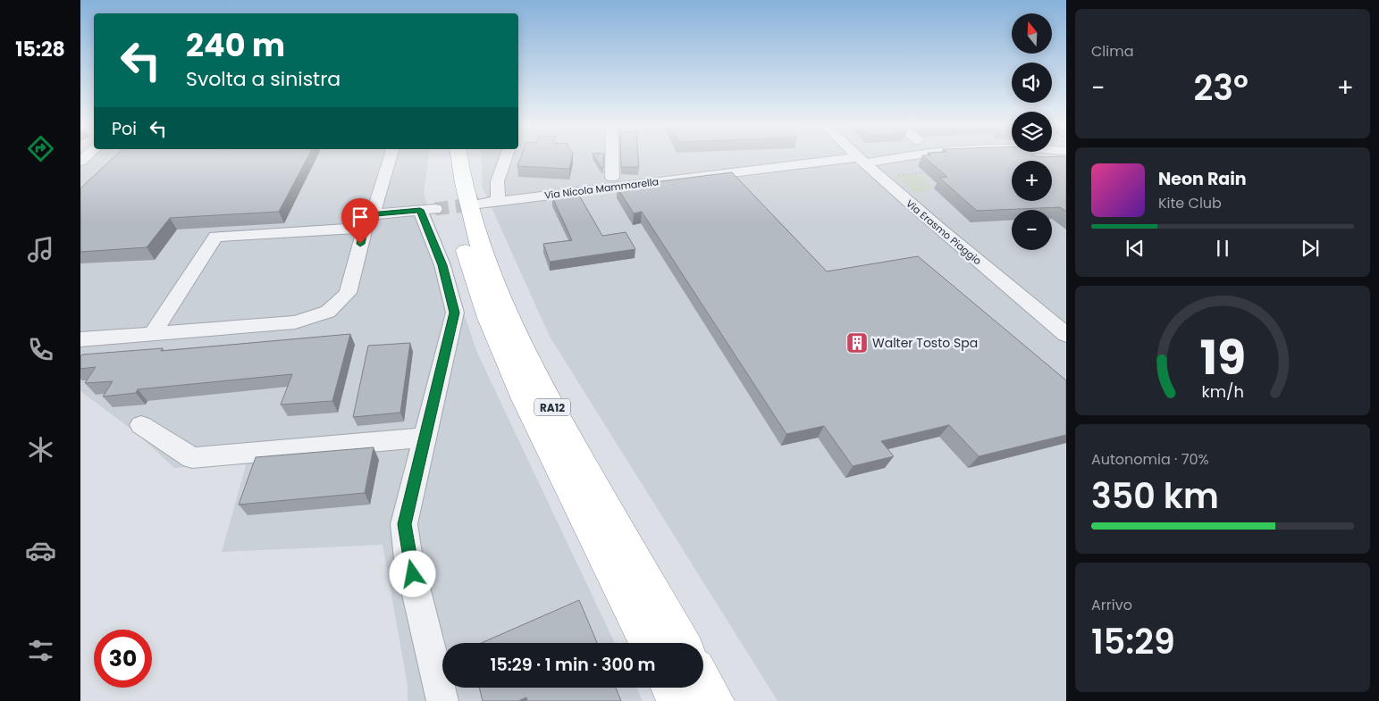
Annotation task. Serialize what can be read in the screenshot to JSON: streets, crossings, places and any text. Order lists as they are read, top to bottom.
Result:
{
  "streets": {
    "highway": ["RA12"],
    "street": ["Via Nicola Mammarella", "Via Erasmo Piaggio"]
  },
  "crossings": [
    ["Via Nicola Mammarella", "Via Erasmo Piaggio"]
  ],
  "places": {
    "building": ["Walter Tosto Spa"]
  },
  "north": "top",
  "page": {
    "tabs": "15:28",
    "tile": [
      "Clima",
      ["Autonomia · 70%", "350 km"],
      ["Arrivo", "15:29"]
    ],
    "map_buttons": ["+", "−"],
    "turn": ["240 m", "Svolta a sinistra"],
    "heat": ["−", "23°", "+"],
    "then": "Poi",
    "song": ["Neon Rain", "Kite Club"],
    "limit": "30",
    "trip": "15:29 · 1 min · 300 m",
    "gauge": ["19", "km/h"]
  }
}
